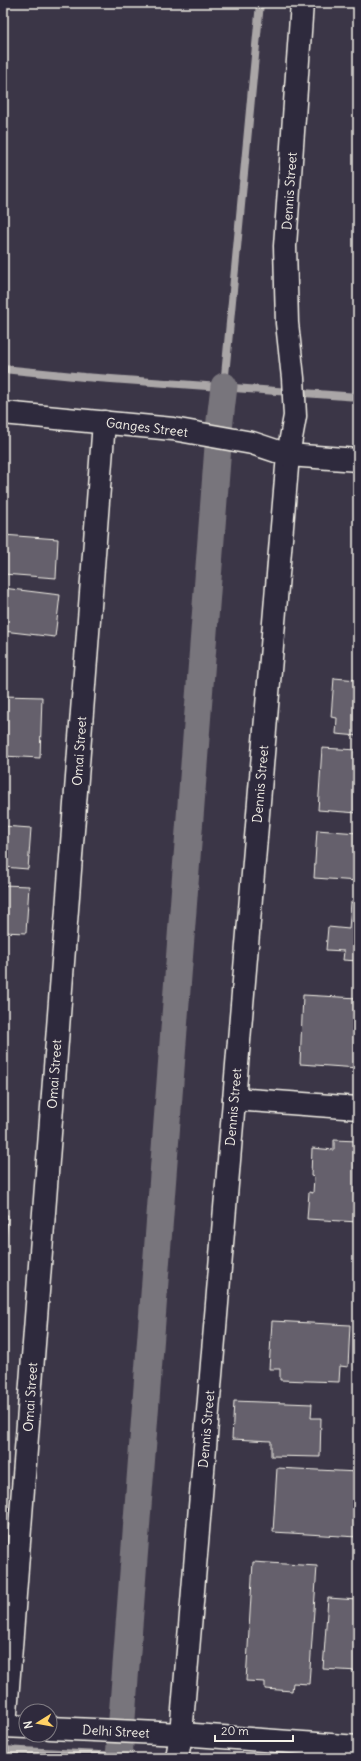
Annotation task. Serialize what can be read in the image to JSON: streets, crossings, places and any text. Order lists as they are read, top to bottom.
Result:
{
  "streets": {
    "street": [
      "Dennis Street",
      "Ganges Street",
      "Omai Street",
      "Delhi Street"
    ]
  },
  "crossings": [
    ["Dennis Street", "Ganges Street"],
    ["Dennis Street", "Delhi Street"],
    ["Ganges Street", "Omai Street"]
  ],
  "scale_bar": "20 m",
  "north": "left"
}
